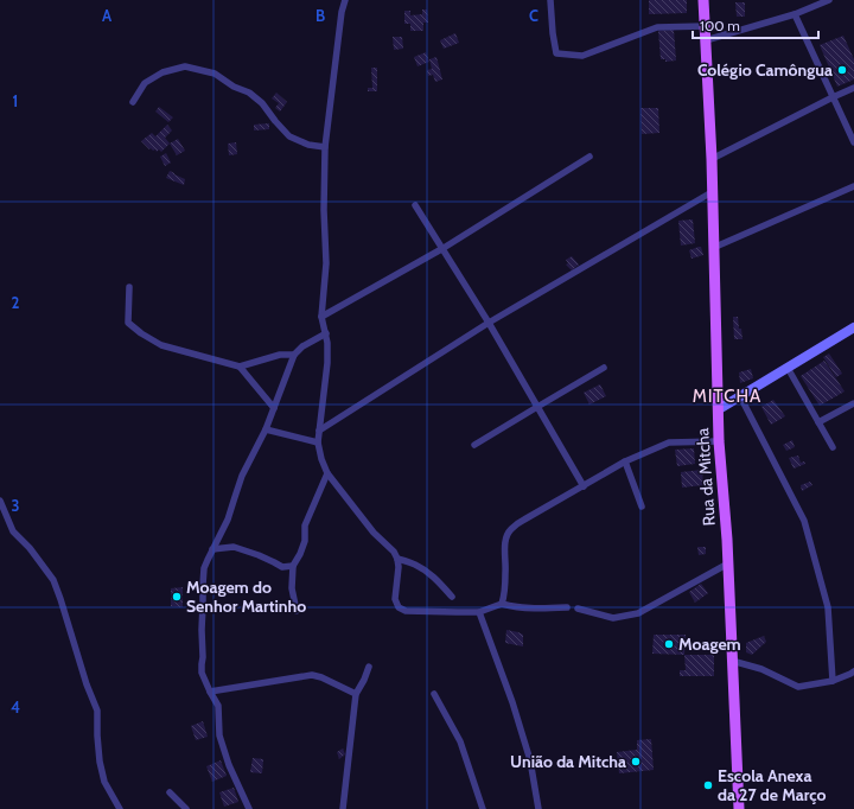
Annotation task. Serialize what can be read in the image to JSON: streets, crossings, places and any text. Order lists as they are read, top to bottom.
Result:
{
  "streets": {
    "main road": ["Rua da Mitcha"]
  },
  "districts": ["MITCHA"],
  "places": [
    "Colégio Camôngua",
    "Moagem do Senhor Martinho",
    "Moagem",
    "União da Mitcha",
    "Escola Anexa da 27 de Março"
  ],
  "scale_bar": "100 m",
  "grid": {
    "columns": ["A", "B", "C"],
    "rows": [
      "1",
      "2",
      "3",
      "4"
    ]
  }
}
